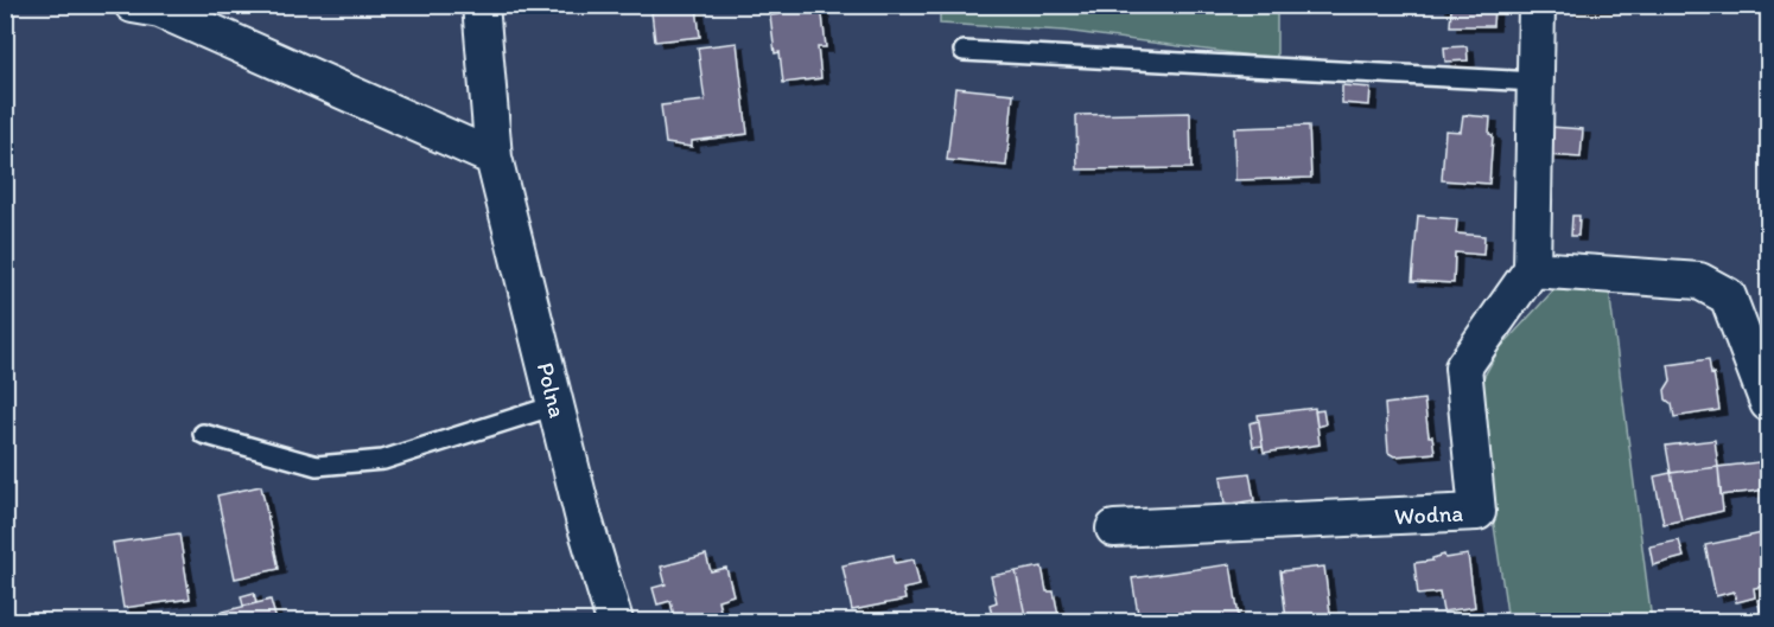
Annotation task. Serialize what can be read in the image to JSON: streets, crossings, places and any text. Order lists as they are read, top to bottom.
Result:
{
  "streets": {
    "street": ["Polna", "Wodna"]
  }
}
